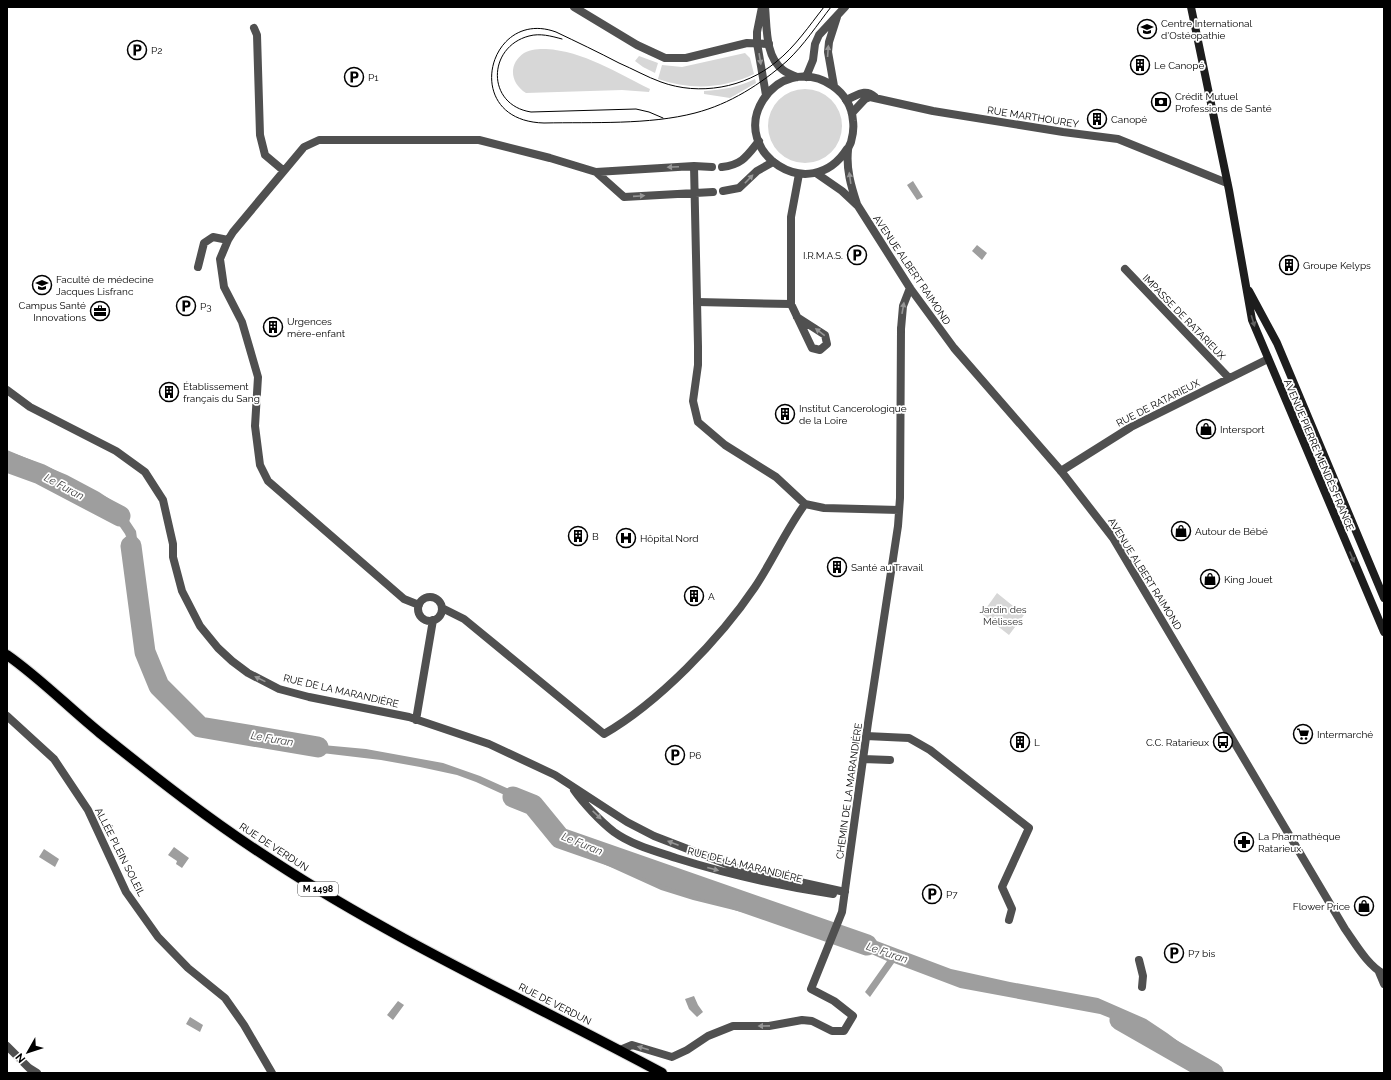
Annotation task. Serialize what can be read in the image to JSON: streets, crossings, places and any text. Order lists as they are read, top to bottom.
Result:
{
  "streets": {
    "main road": ["AVENUE PIERRE MENDÈS FRANCE", "RUE DE VERDUN", "M 1498"],
    "street": [
      "RUE MARTHOUREY",
      "AVENUE ALBERT RAIMOND",
      "IMPASSE DE RATARIEUX",
      "RUE DE RATARIEUX",
      "RUE DE LA MARANDIÈRE",
      "CHEMIN DE LA MARANDIÈRE",
      "ALLÉE PLEIN SOLEIL"
    ]
  },
  "crossings": [
    ["RUE MARTHOUREY", "AVENUE ALBERT RAIMOND"],
    ["RUE MARTHOUREY", "AVENUE PIERRE MENDÈS FRANCE"],
    ["AVENUE ALBERT RAIMOND", "RUE DE RATARIEUX"],
    ["AVENUE ALBERT RAIMOND", "CHEMIN DE LA MARANDIÈRE"],
    ["IMPASSE DE RATARIEUX", "RUE DE RATARIEUX"],
    ["RUE DE RATARIEUX", "AVENUE PIERRE MENDÈS FRANCE"],
    ["RUE DE LA MARANDIÈRE", "CHEMIN DE LA MARANDIÈRE"],
    ["CHEMIN DE LA MARANDIÈRE", "RUE DE VERDUN"]
  ],
  "water": ["Le Furan"],
  "parks": ["Jardin des Mélisses"],
  "places": {
    "school or university": ["Centre International d'Ostéopathie", "Faculté de médecine Jacques Lisfranc"],
    "parking": [
      "P2",
      "P1",
      "I.R.M.A.S.",
      "P3",
      "P6",
      "P7",
      "P7 bis"
    ],
    "building": [
      "Le Canopé",
      "Canopé",
      "Groupe Kelyps",
      "Urgences mère-enfant",
      "Établissement français du Sang",
      "Institut Cancerologique de la Loire",
      "B",
      "Santé au Travail",
      "A",
      "L"
    ],
    "bank": ["Crédit Mutuel Professions de Santé"],
    "office": ["Campus Santé Innovations"],
    "shop": [
      "Intersport",
      "Autour de Bébé",
      "King Jouet",
      "Flower Price"
    ],
    "hospital": ["Hôpital Nord"],
    "supermarket": ["Intermarché"],
    "bus stop": ["C.C. Ratarieux"],
    "pharmacy": ["La Pharmathèque Ratarieux"]
  },
  "north": "bottom left"
}
